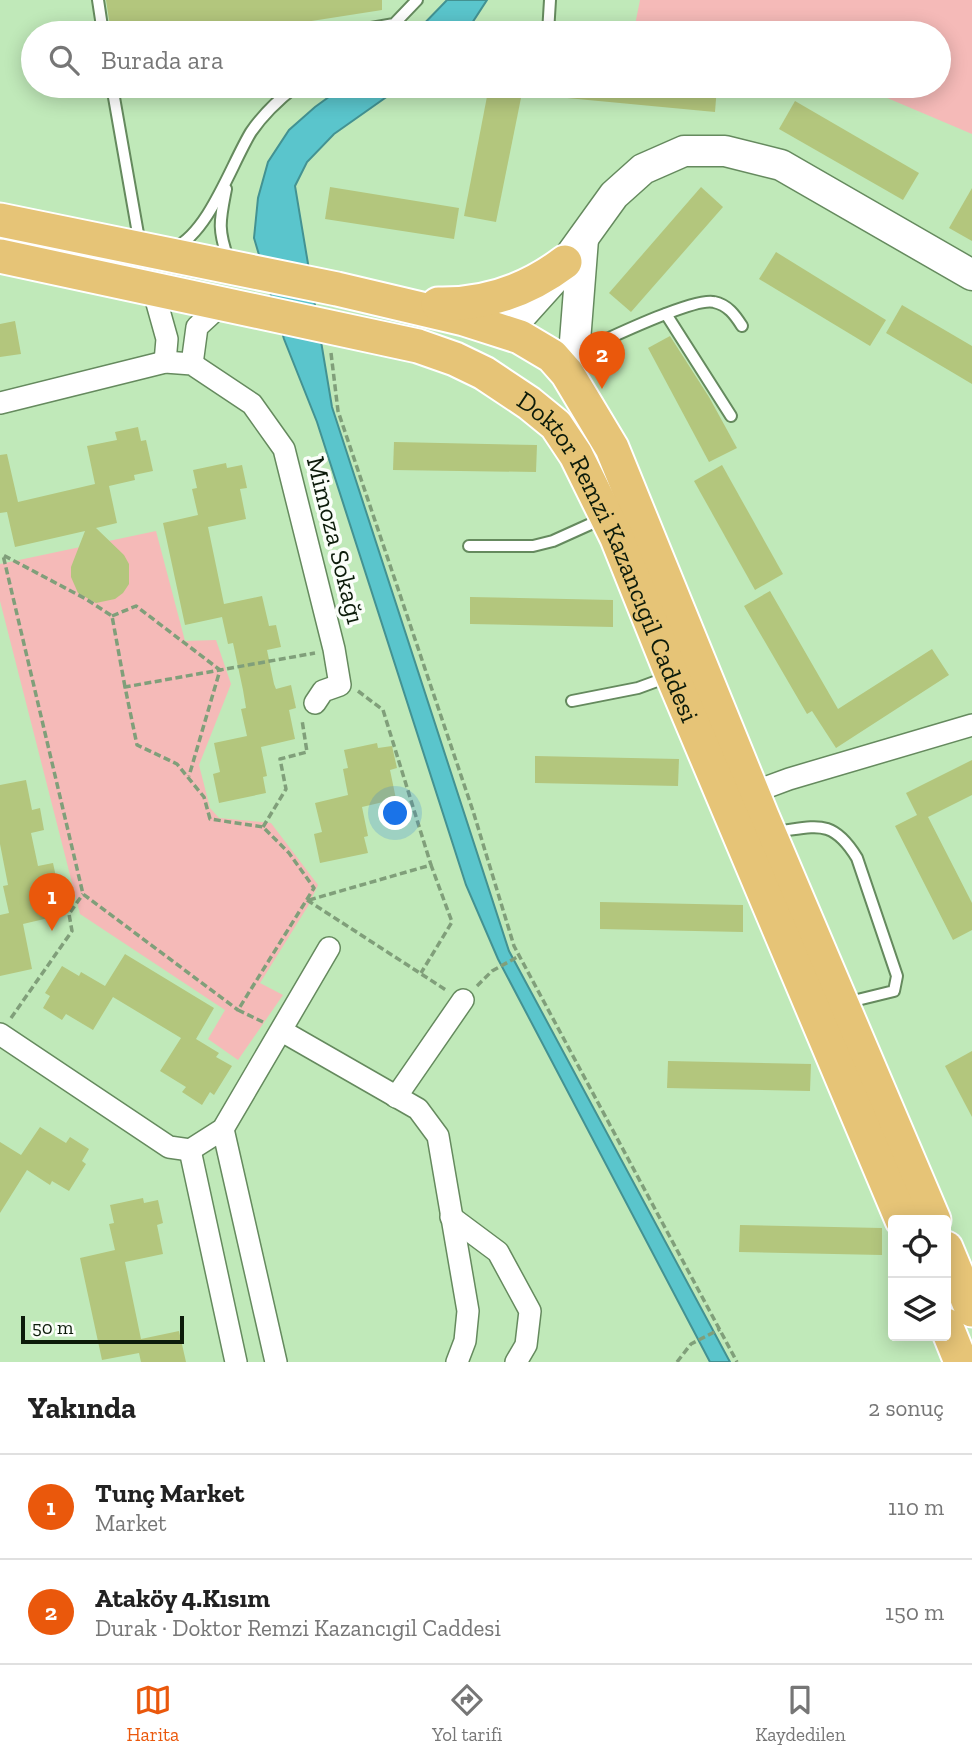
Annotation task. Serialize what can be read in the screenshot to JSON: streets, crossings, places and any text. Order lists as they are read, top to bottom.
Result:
{
  "streets": {
    "main road": ["Doktor Remzi Kazancıgil Caddesi"],
    "street": ["Mimoza Sokağı"]
  },
  "scale_bar": "50 m",
  "page": {
    "search": "Burada ara",
    "pins": ["2", "1"],
    "scale": "50 m",
    "heading": ["Yakında", "2 sonuç"],
    "list": [
      {
        "mark": "1",
        "name": "Tunç Market",
        "note": "Market",
        "value": "110 m"
      },
      {
        "mark": "2",
        "name": "Ataköy 4.Kısım",
        "note": "Durak · Doktor Remzi Kazancıgil Caddesi",
        "value": "150 m"
      }
    ],
    "nav": ["Harita", "Yol tarifi", "Kaydedilen"]
  }
}
